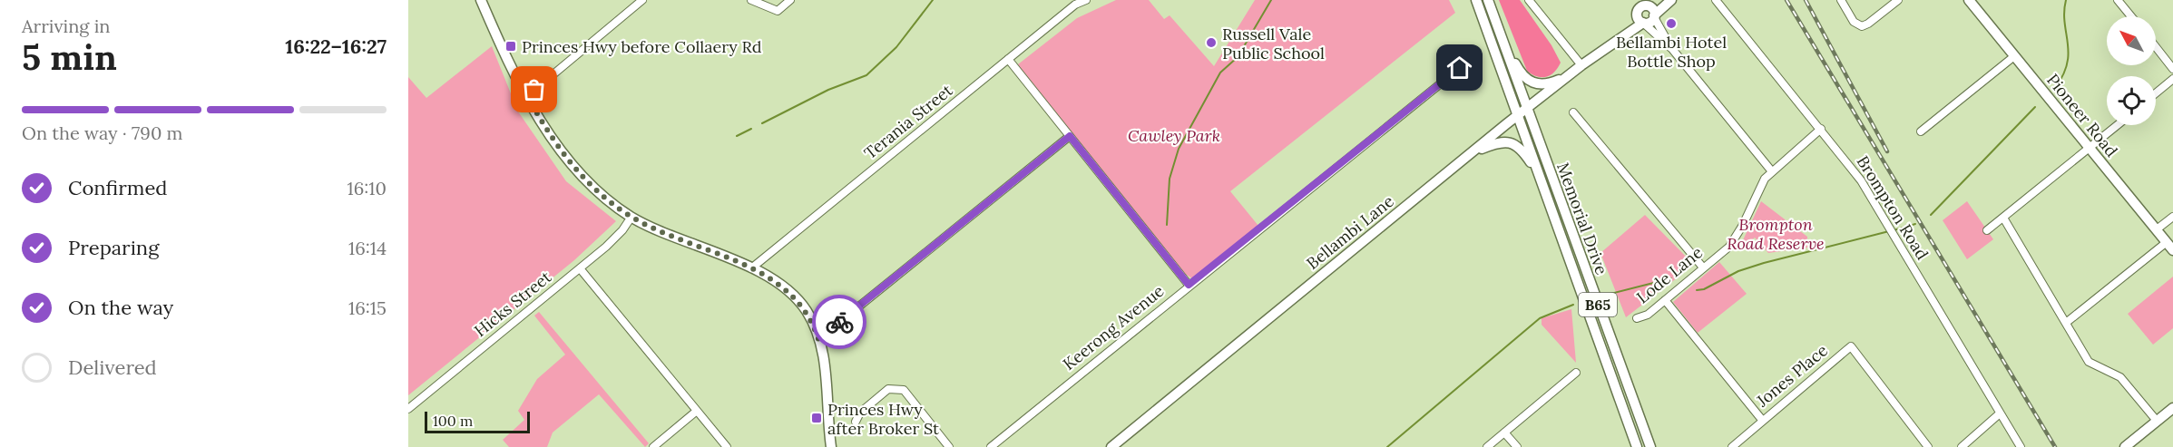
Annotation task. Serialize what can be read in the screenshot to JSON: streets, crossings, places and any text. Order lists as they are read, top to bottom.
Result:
{
  "streets": {
    "main road": [
      "Pioneer Road",
      "Memorial Drive",
      "Bellambi Lane",
      "B65"
    ],
    "street": [
      "Terania Street",
      "Brompton Road",
      "Lode Lane",
      "Hicks Street",
      "Keerong Avenue",
      "Jones Place"
    ]
  },
  "crossings": [
    ["Brompton Road", "Lode Lane"],
    ["Memorial Drive", "Bellambi Lane"]
  ],
  "parks": ["Cawley Park", "Brompton Road Reserve"],
  "places": {
    "other": ["Bellambi Hotel Bottle Shop", "Russell Vale Public School"],
    "transit": ["Princes Hwy before Collaery Rd", "Princes Hwy after Broker St"]
  },
  "scale_bar": "100 m",
  "north": "top left",
  "page": {
    "heading": ["5 min", "Arriving in", "16:22–16:27"],
    "bar": "On the way · 790 m",
    "list": [
      ["Confirmed", "16:10"],
      ["Preparing", "16:14"],
      ["On the way", "16:15"],
      "Delivered"
    ],
    "scale": "100 m"
  }
}
